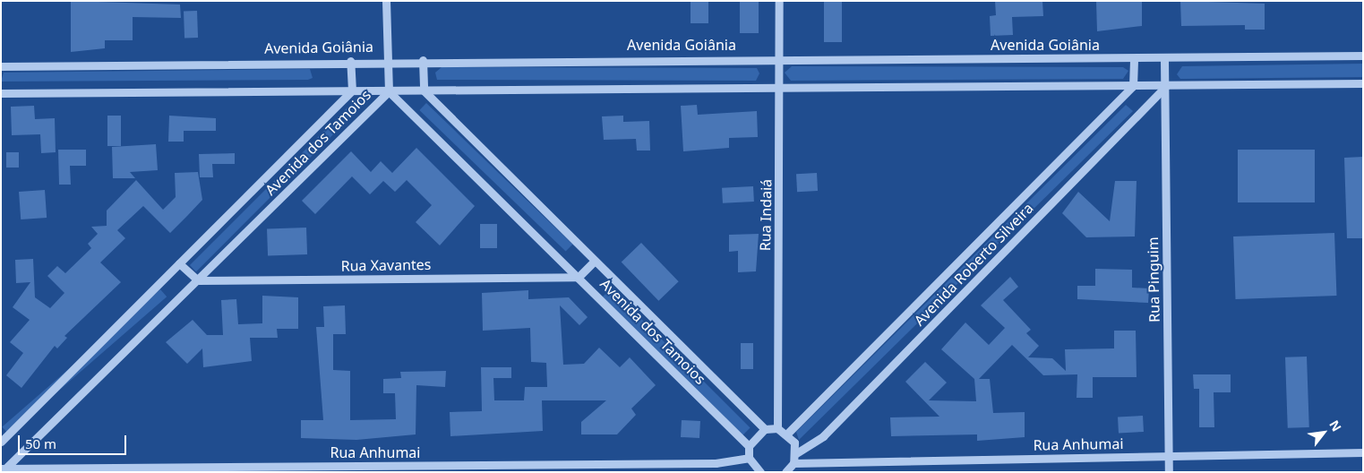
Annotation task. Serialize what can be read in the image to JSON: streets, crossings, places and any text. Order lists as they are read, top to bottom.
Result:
{
  "streets": {
    "street": [
      "Avenida Goiânia",
      "Avenida dos Tamoios",
      "Rua Indaiá",
      "Avenida Roberto Silveira",
      "Rua Xavantes",
      "Rua Pinguim",
      "Rua Anhumai"
    ]
  },
  "crossings": [
    ["Avenida Goiânia", "Rua Indaiá"],
    ["Avenida Goiânia", "Rua Pinguim"],
    ["Avenida dos Tamoios", "Rua Xavantes"],
    ["Avenida dos Tamoios", "Rua Anhumai"],
    ["Avenida Roberto Silveira", "Rua Pinguim"],
    ["Rua Pinguim", "Rua Anhumai"]
  ],
  "scale_bar": "50 m",
  "north": "top right"
}
